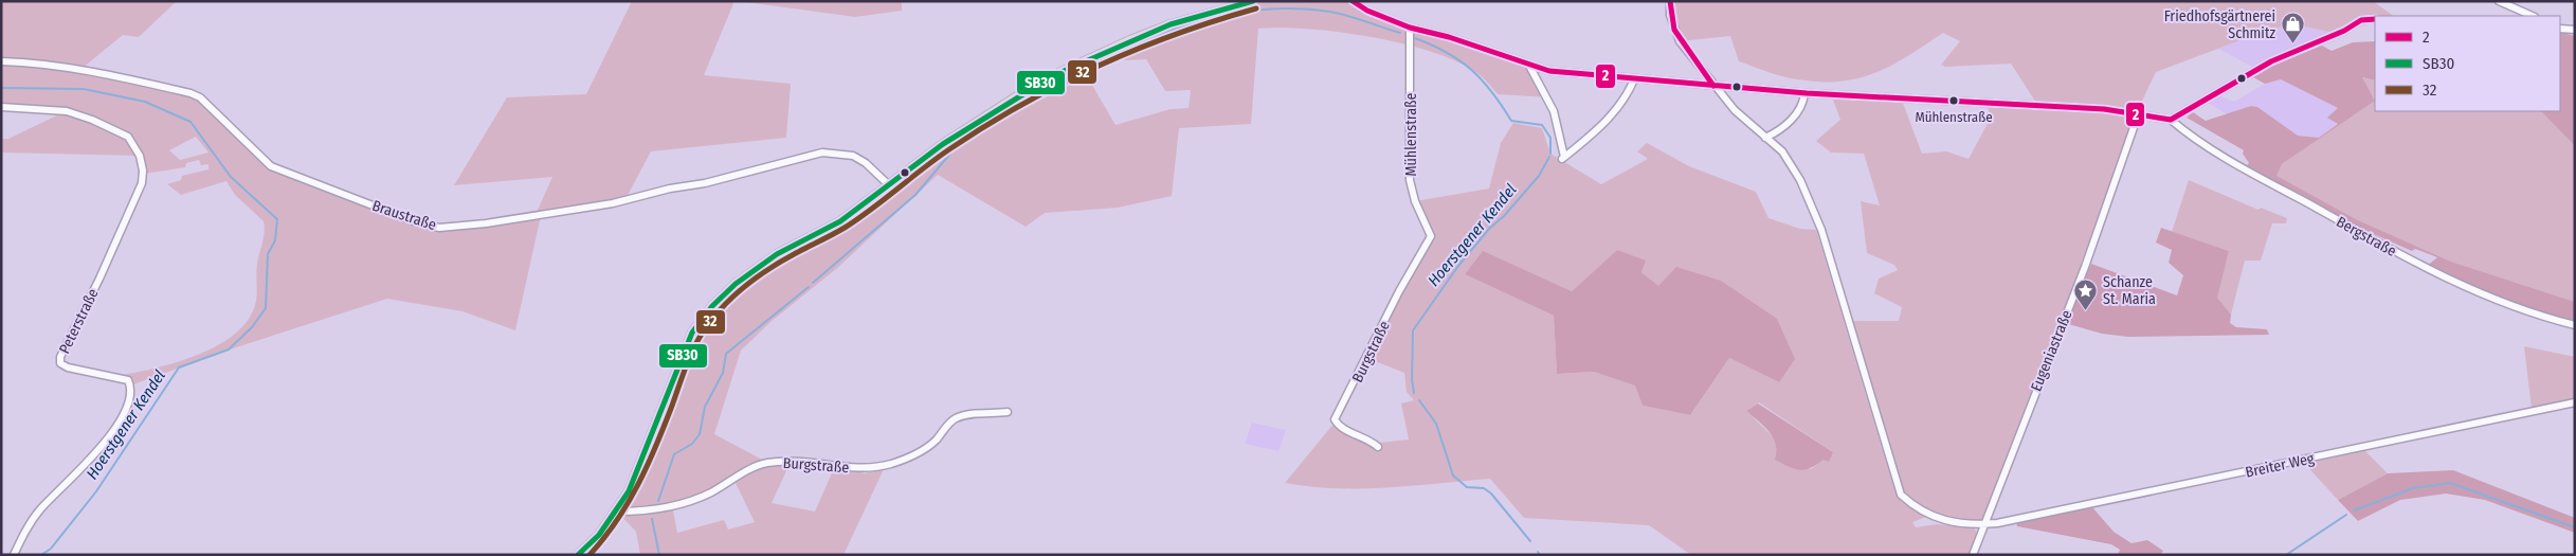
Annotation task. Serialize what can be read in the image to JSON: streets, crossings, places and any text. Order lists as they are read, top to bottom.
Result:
{
  "streets": {
    "street": [
      "Mühlenstraße",
      "Braustraße",
      "Bergstraße",
      "Peterstraße",
      "Eugeniastraße",
      "Burgstraße",
      "Breiter Weg"
    ]
  },
  "crossings": [
    ["Mühlenstraße", "Burgstraße"],
    ["Eugeniastraße", "Breiter Weg"]
  ],
  "water": ["Hoerstgener Kendel"],
  "places": {
    "shop": ["Friedhofsgärtnerei Schmitz"],
    "other": ["Mühlenstraße"],
    "place": ["Schanze St. Maria"]
  },
  "lines": ["transit line 2", "transit line SB30", "transit line 32"],
  "legend": ["2", "SB30", "32"]
}
